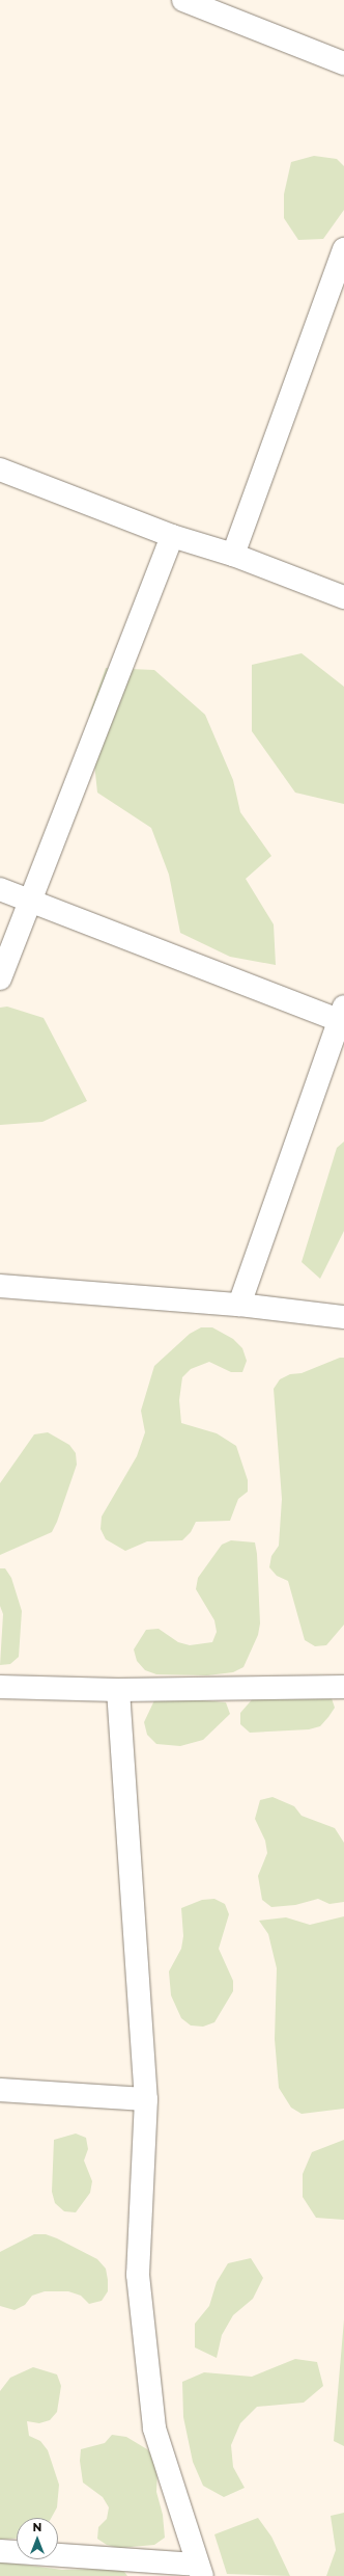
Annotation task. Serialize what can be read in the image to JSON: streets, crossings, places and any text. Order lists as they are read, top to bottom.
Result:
{
  "north": "top"
}
